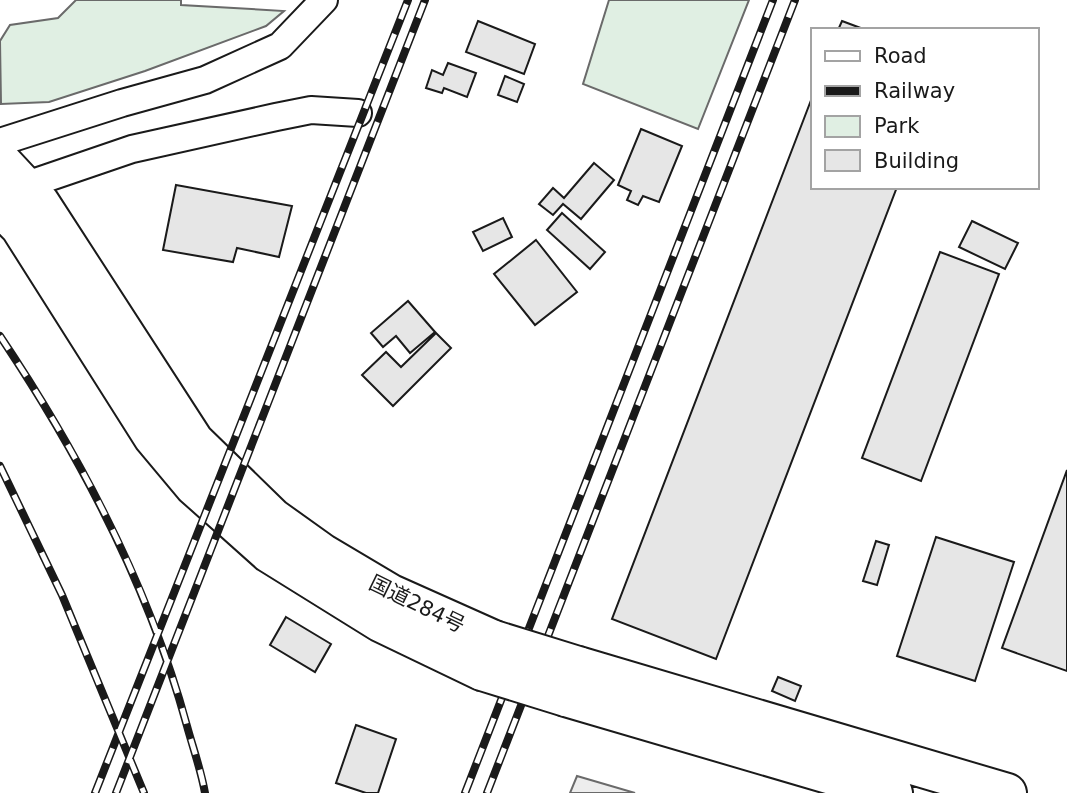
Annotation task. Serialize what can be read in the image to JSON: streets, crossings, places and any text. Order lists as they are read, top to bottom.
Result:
{
  "streets": {
    "highway": ["国道284号"]
  },
  "legend": [
    "Road",
    "Railway",
    "Park",
    "Building"
  ]
}
